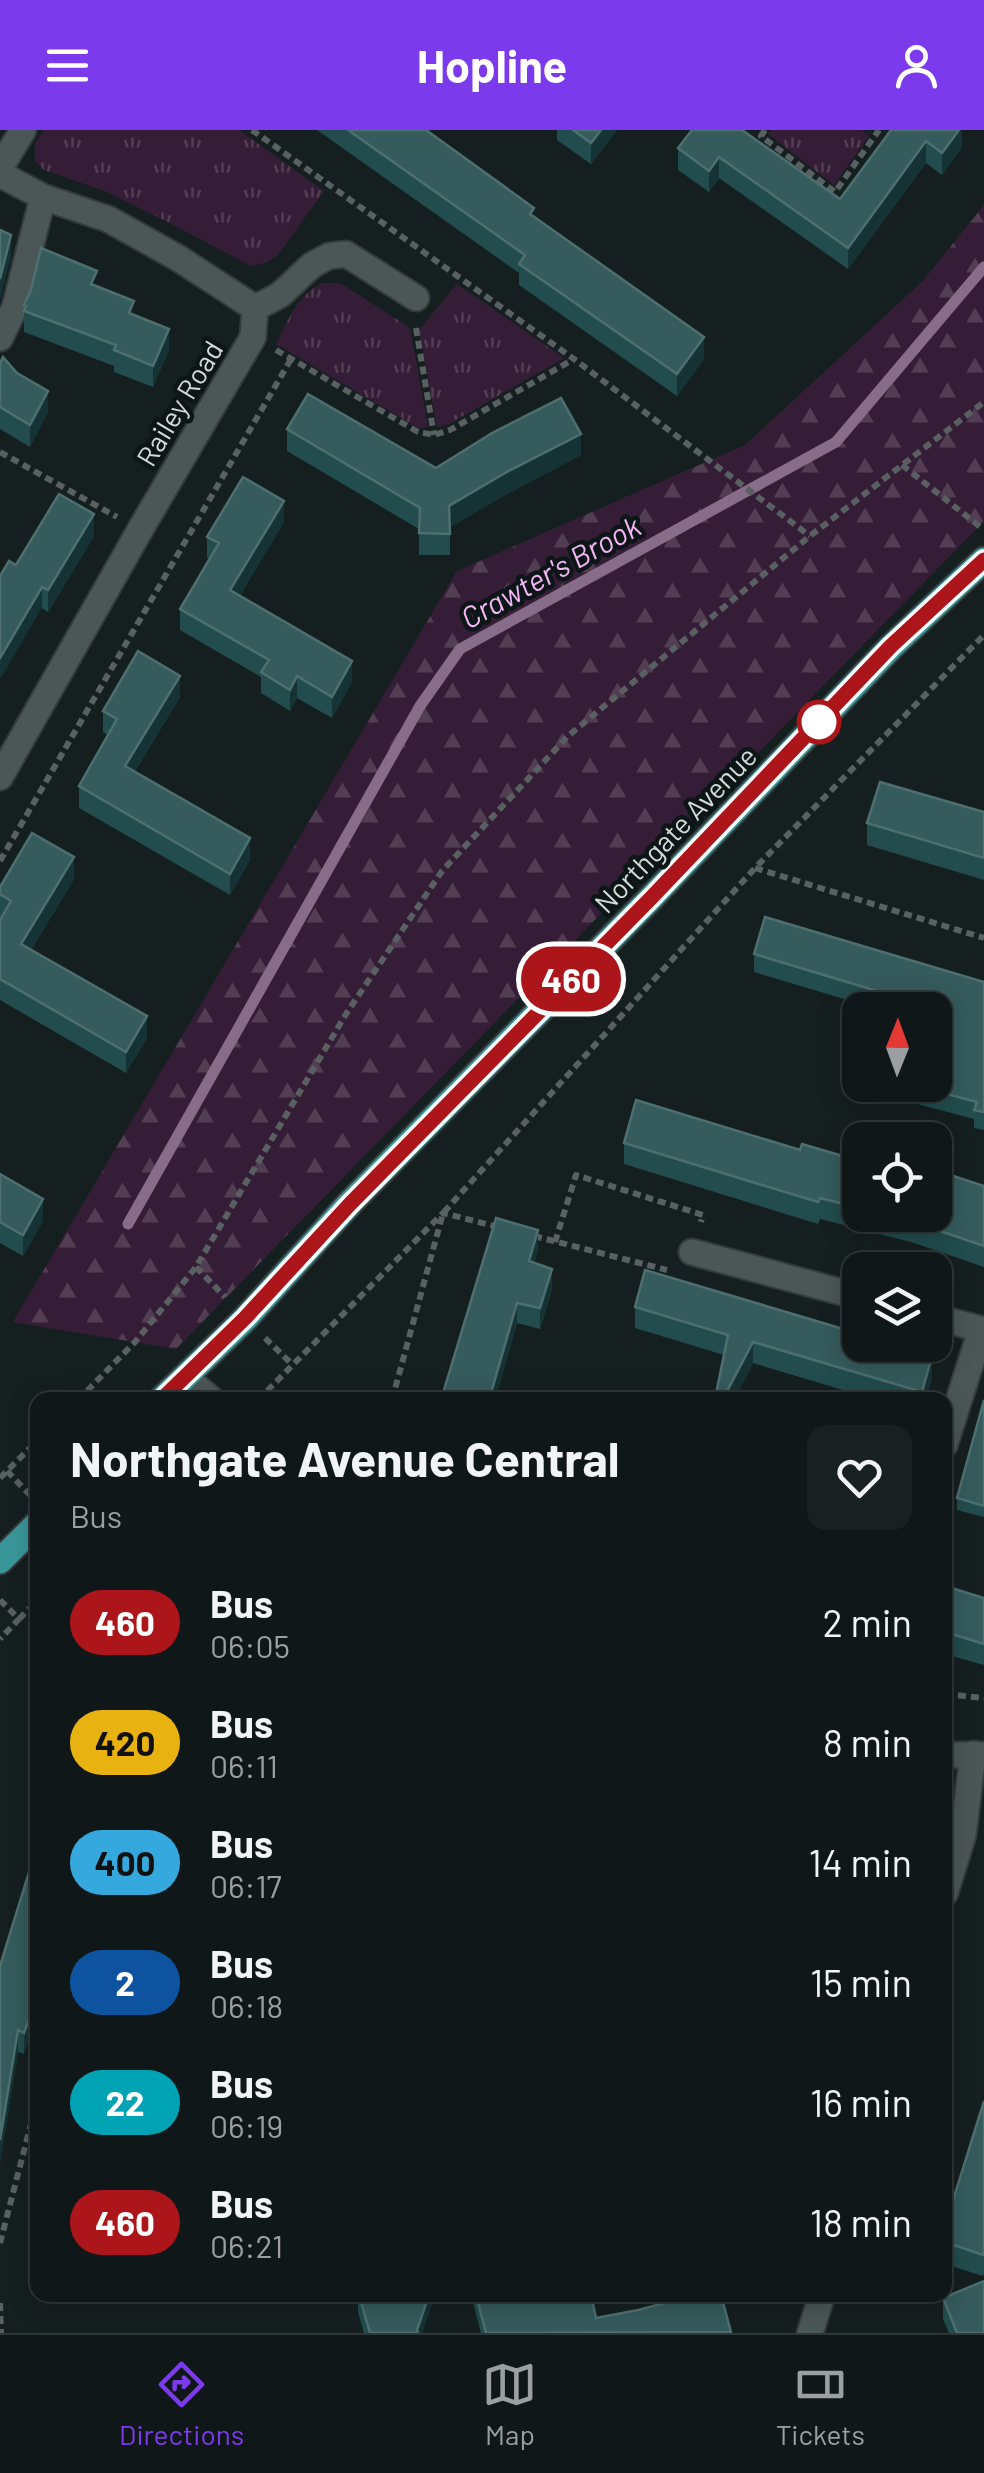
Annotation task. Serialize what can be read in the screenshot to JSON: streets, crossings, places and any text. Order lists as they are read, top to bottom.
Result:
{
  "streets": {
    "main road": ["Northgate Avenue"],
    "street": ["Railey Road"]
  },
  "water": ["Crawter's Brook"],
  "lines": ["bus line 460"],
  "north": "top",
  "page": {
    "header": "Hopline",
    "on_map": "460",
    "heading": ["Northgate Avenue Central", "Bus"],
    "list": [
      {
        "mark": "460",
        "name": "Bus",
        "note": "06:05",
        "value": "2 min"
      },
      {
        "mark": "420",
        "name": "Bus",
        "note": "06:11",
        "value": "8 min"
      },
      {
        "mark": "400",
        "name": "Bus",
        "note": "06:17",
        "value": "14 min"
      },
      {
        "mark": "2",
        "name": "Bus",
        "note": "06:18",
        "value": "15 min"
      },
      {
        "mark": "22",
        "name": "Bus",
        "note": "06:19",
        "value": "16 min"
      },
      {
        "mark": "460",
        "name": "Bus",
        "note": "06:21",
        "value": "18 min"
      }
    ],
    "tabs": ["Directions", "Map", "Tickets"]
  }
}
